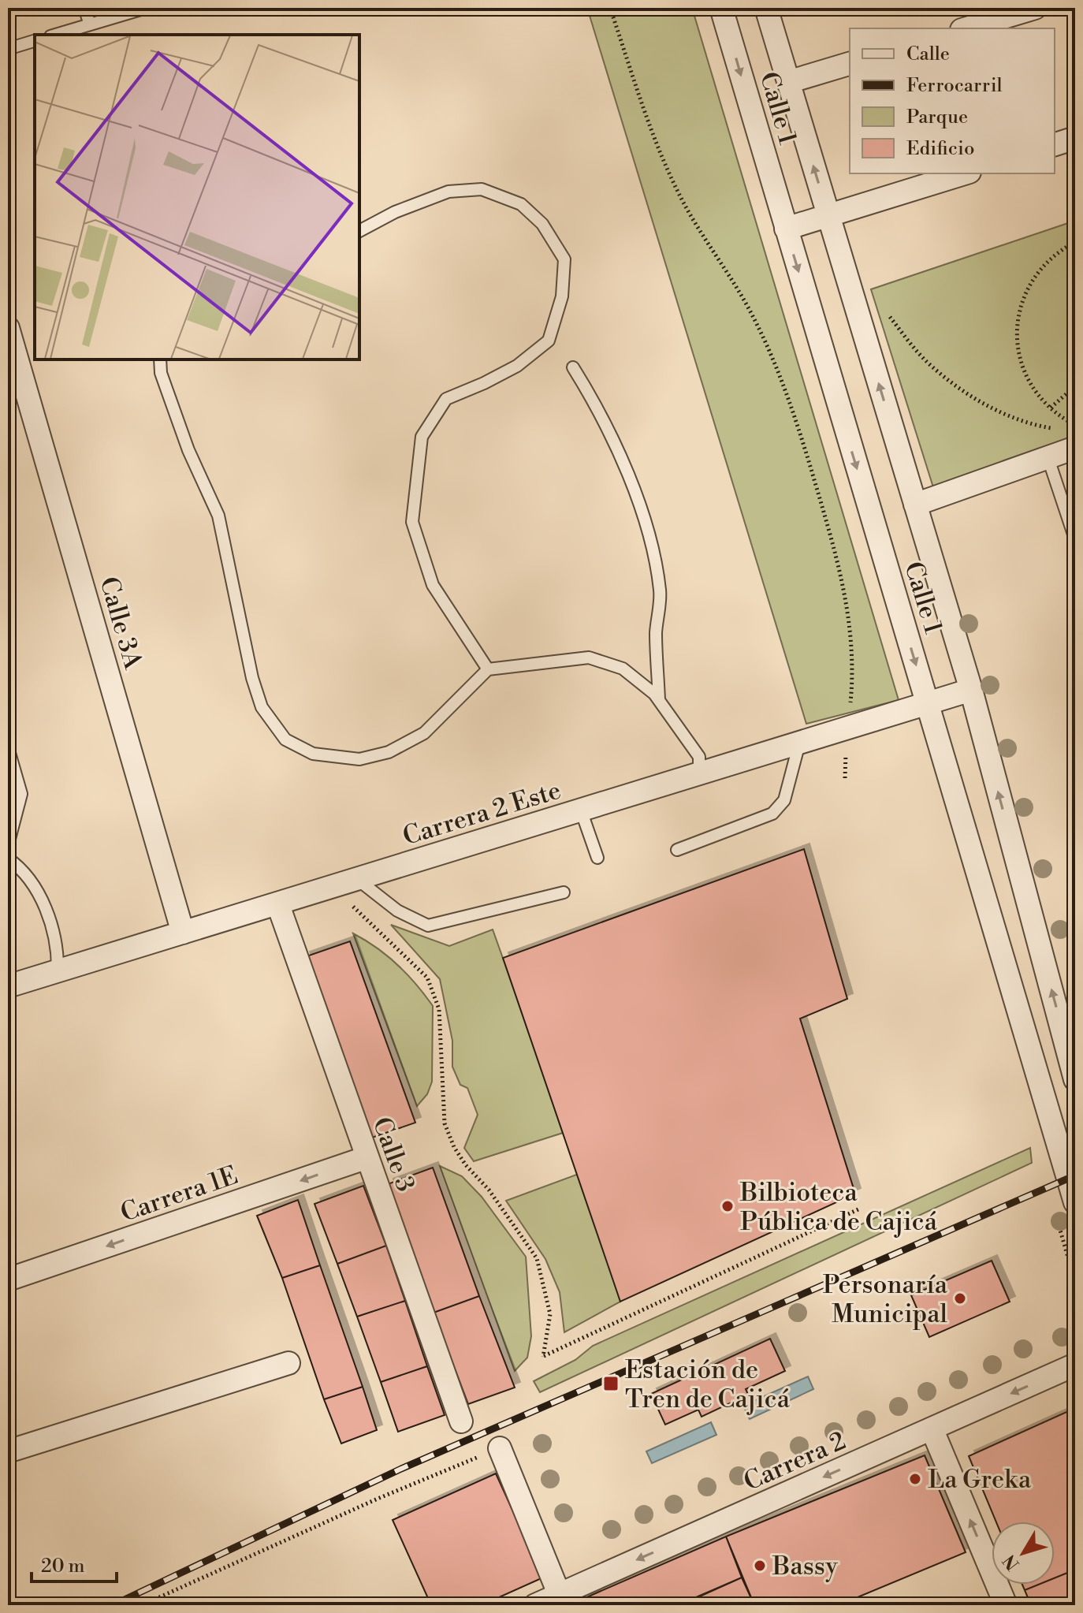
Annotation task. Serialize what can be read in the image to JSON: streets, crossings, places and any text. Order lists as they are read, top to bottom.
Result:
{
  "streets": {
    "street": [
      "Calle 1",
      "Calle 3A",
      "Carrera 2 Este",
      "Calle 3",
      "Carrera 1E",
      "Carrera 2"
    ]
  },
  "crossings": [
    ["Calle 1", "Carrera 2 Este"],
    ["Calle 3A", "Carrera 2 Este"],
    ["Carrera 2 Este", "Calle 3"],
    ["Calle 3", "Carrera 1E"]
  ],
  "one_way": ["Carrera 2"],
  "places": {
    "other": [
      "Bilbioteca Pública de Cajicá",
      "Personaría Municipal",
      "La Greka",
      "Bassy"
    ],
    "transit": ["Estación de Tren de Cajicá"]
  },
  "legend": [
    "Calle",
    "Ferrocarril",
    "Parque",
    "Edificio"
  ],
  "scale_bar": "20 m",
  "north": "bottom left"
}
